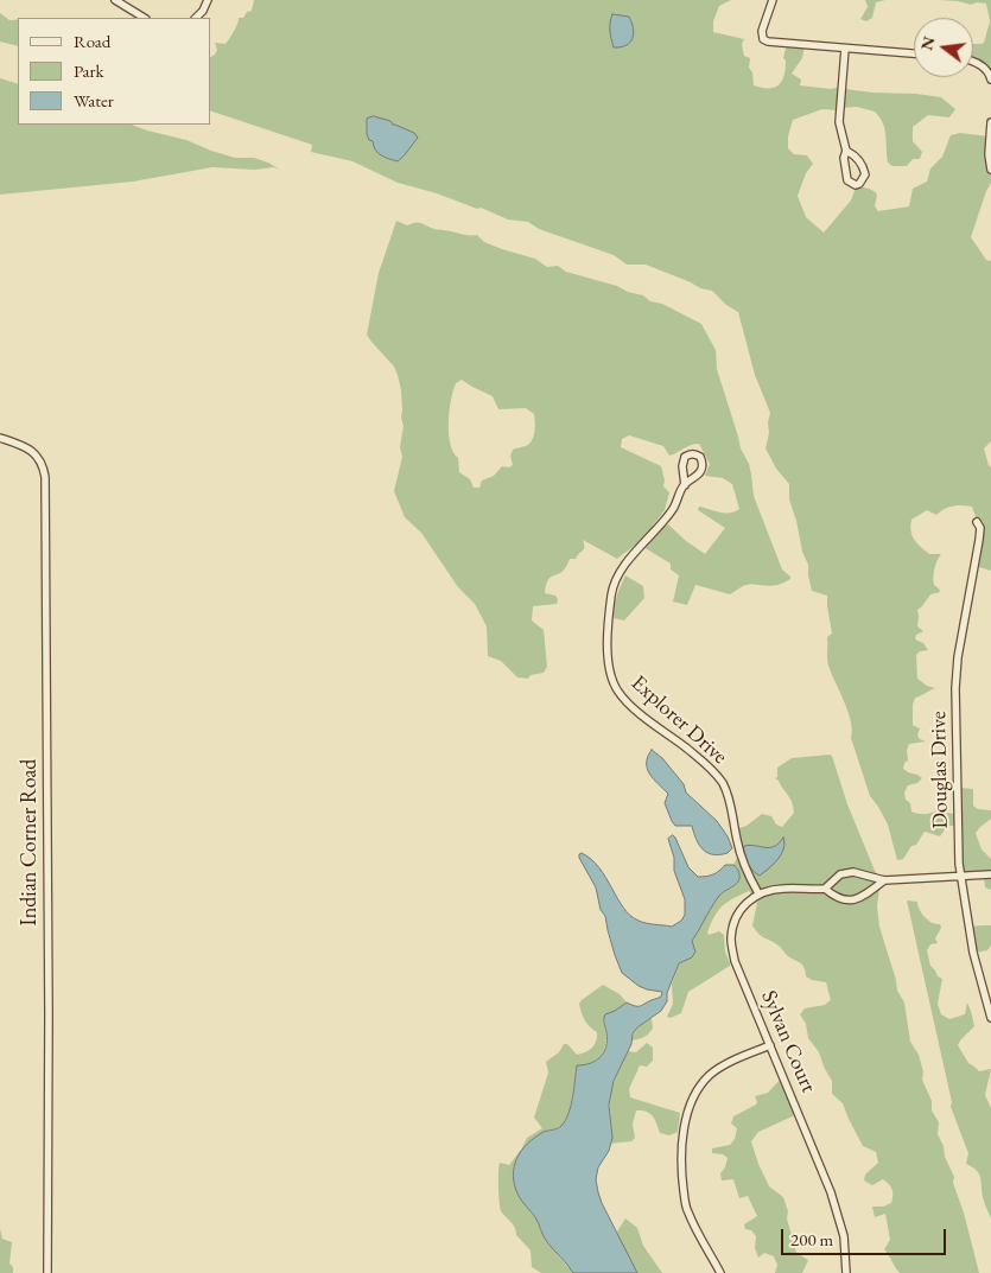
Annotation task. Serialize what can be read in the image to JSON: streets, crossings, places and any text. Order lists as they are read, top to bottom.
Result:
{
  "streets": {
    "street": [
      "Explorer Drive",
      "Douglas Drive",
      "Indian Corner Road",
      "Sylvan Court"
    ]
  },
  "crossings": [
    ["Explorer Drive", "Sylvan Court"]
  ],
  "legend": ["Road", "Park", "Water"],
  "scale_bar": "200 m",
  "north": "left"
}
